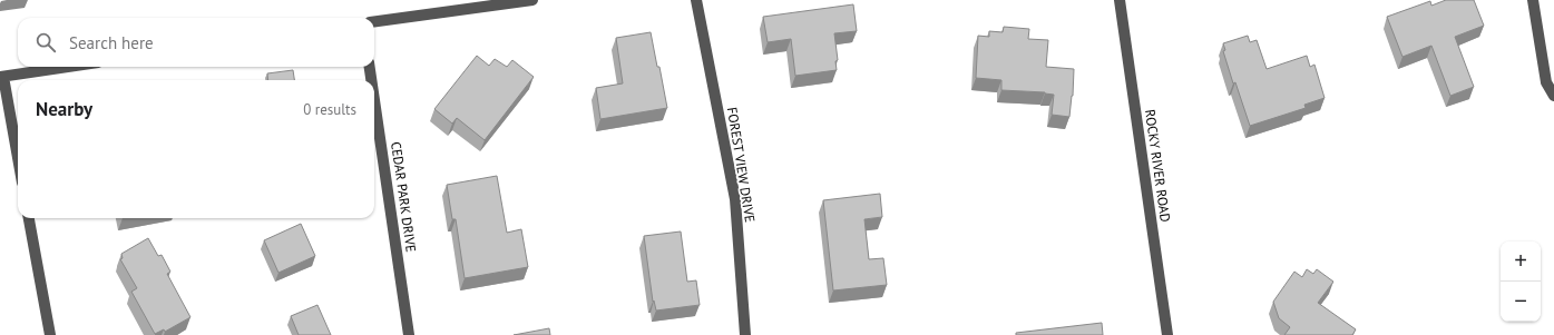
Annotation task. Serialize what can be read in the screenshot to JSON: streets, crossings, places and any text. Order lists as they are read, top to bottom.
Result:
{
  "streets": {
    "street": ["FOREST VIEW DRIVE", "ROCKY RIVER ROAD", "CEDAR PARK DRIVE"]
  },
  "page": {
    "search": "Search here",
    "heading": ["Nearby", "0 results"],
    "map_buttons": ["+", "−"]
  }
}
